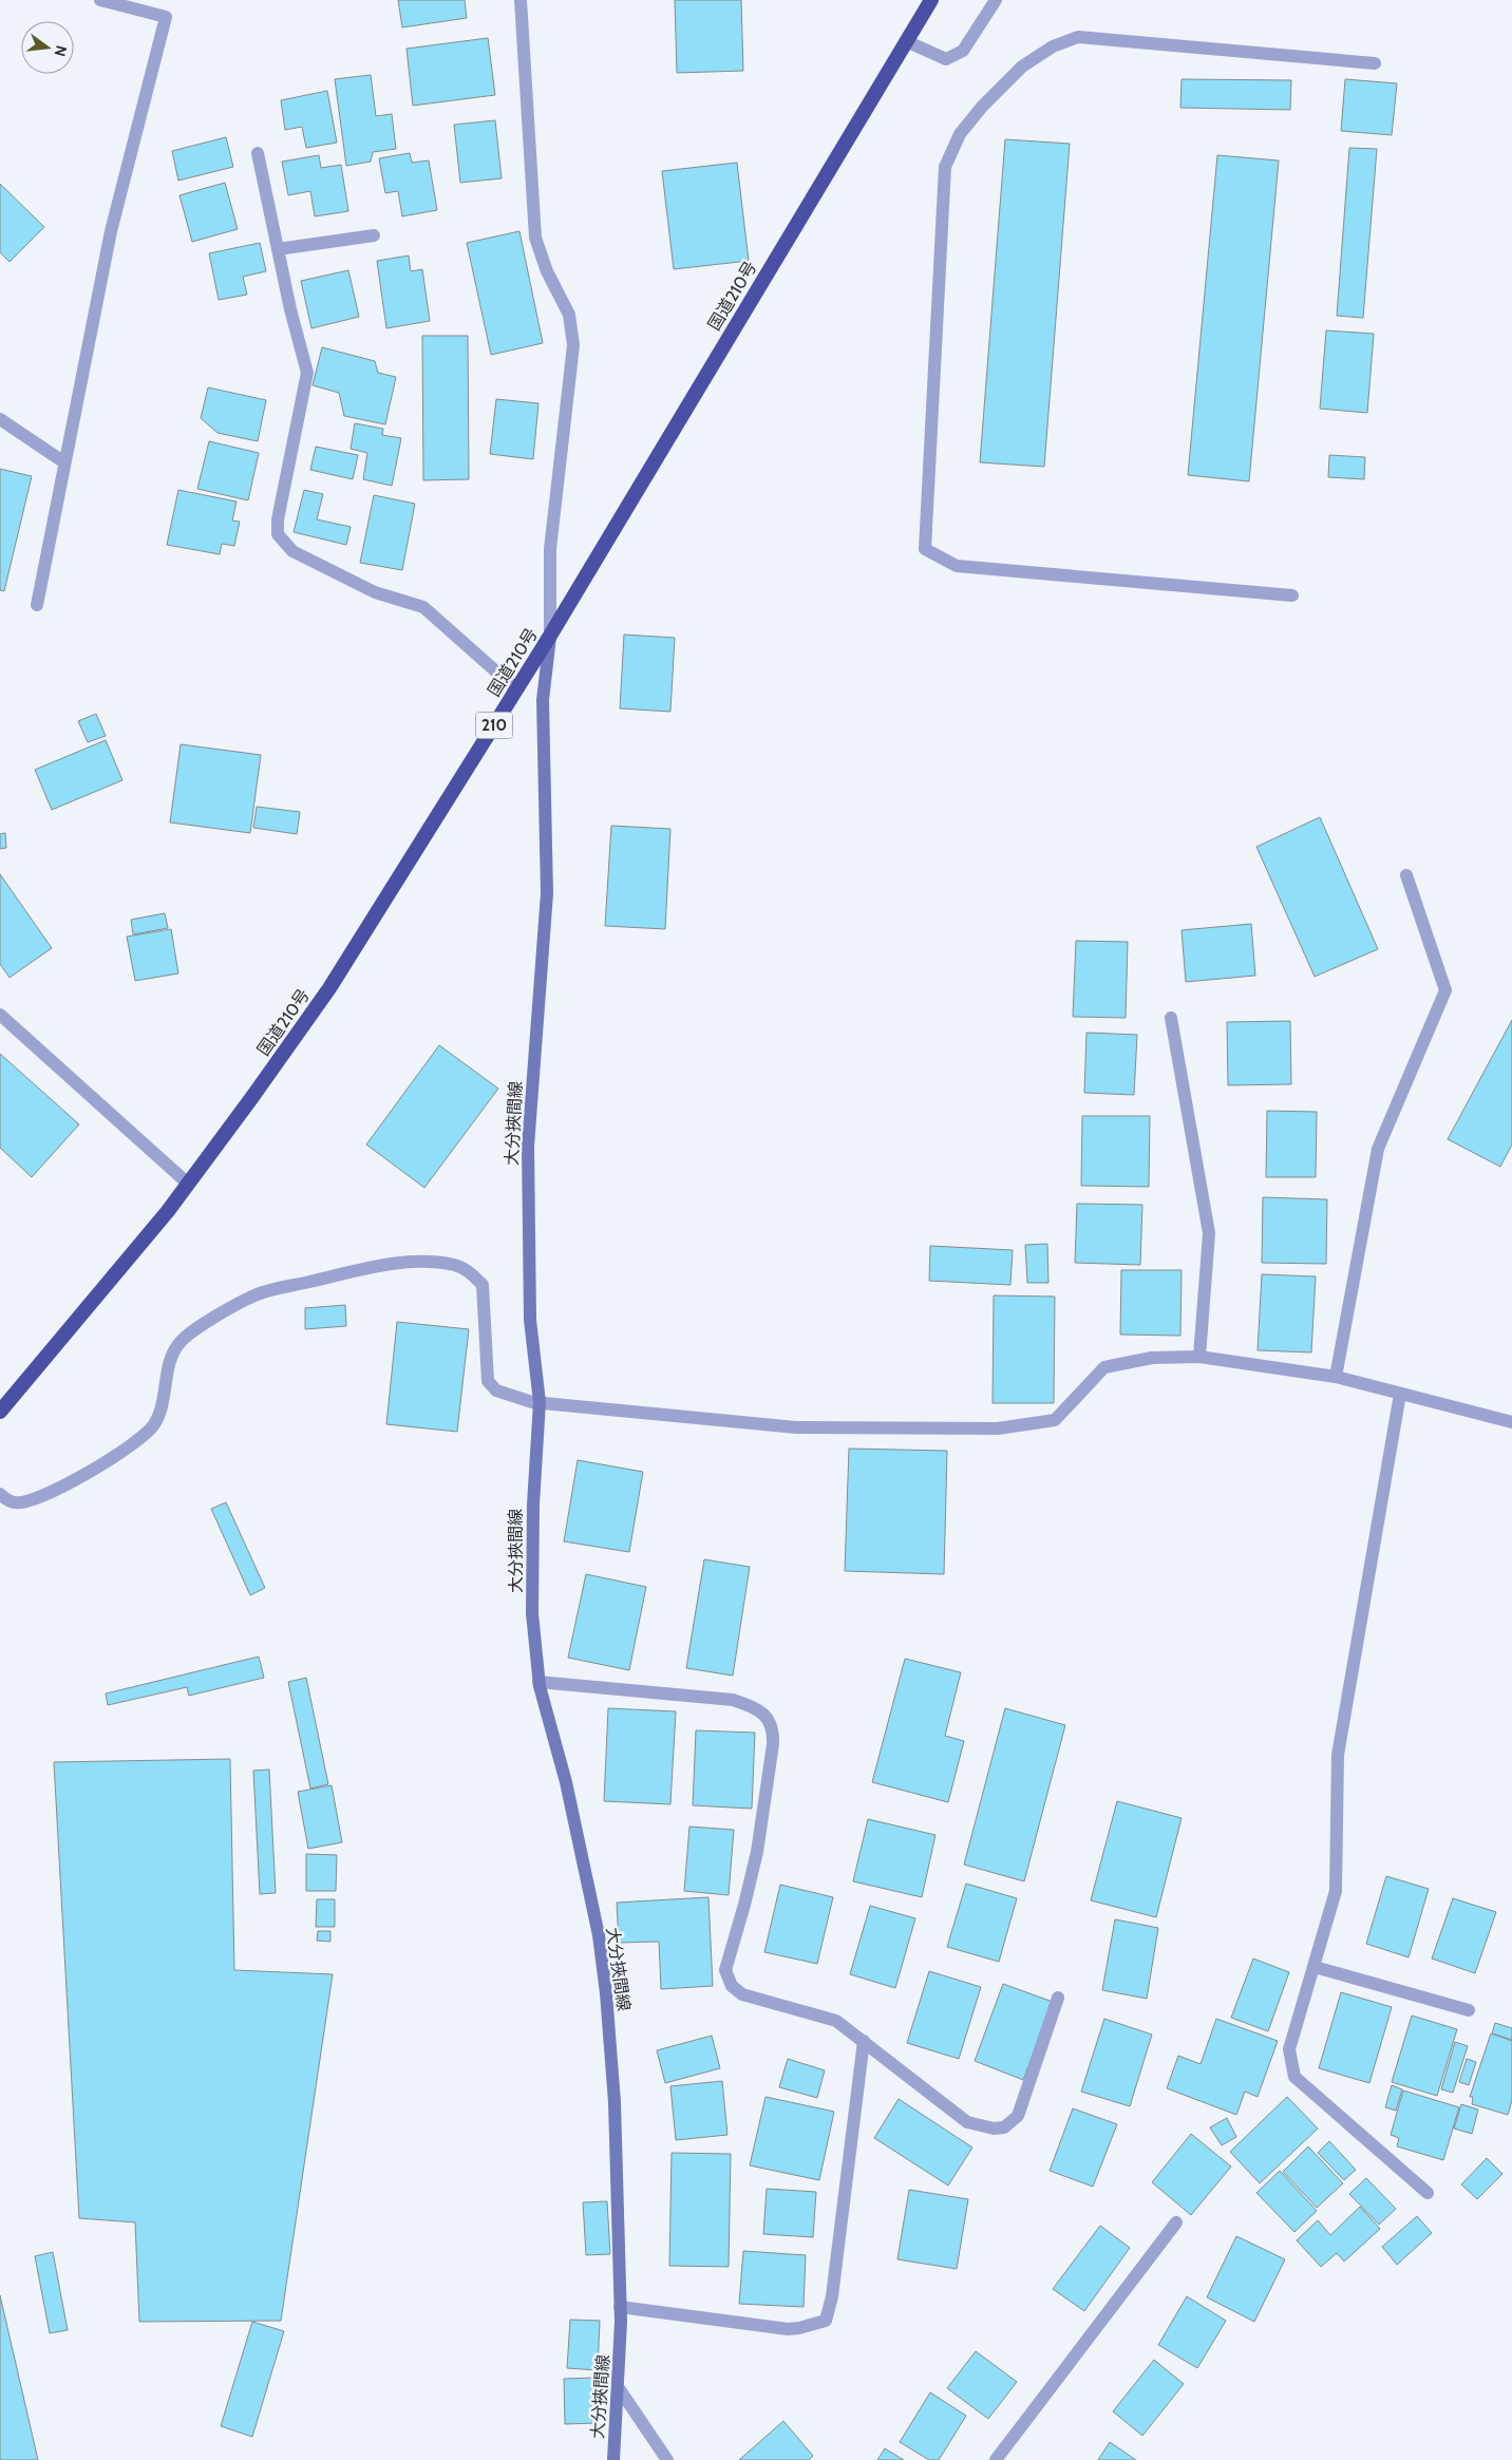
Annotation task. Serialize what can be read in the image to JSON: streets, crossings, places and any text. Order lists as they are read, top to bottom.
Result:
{
  "streets": {
    "highway": ["国道210号", "210"],
    "main road": ["大分挾間線"]
  },
  "crossings": [
    ["国道210号", "大分挾間線"]
  ],
  "north": "right"
}
